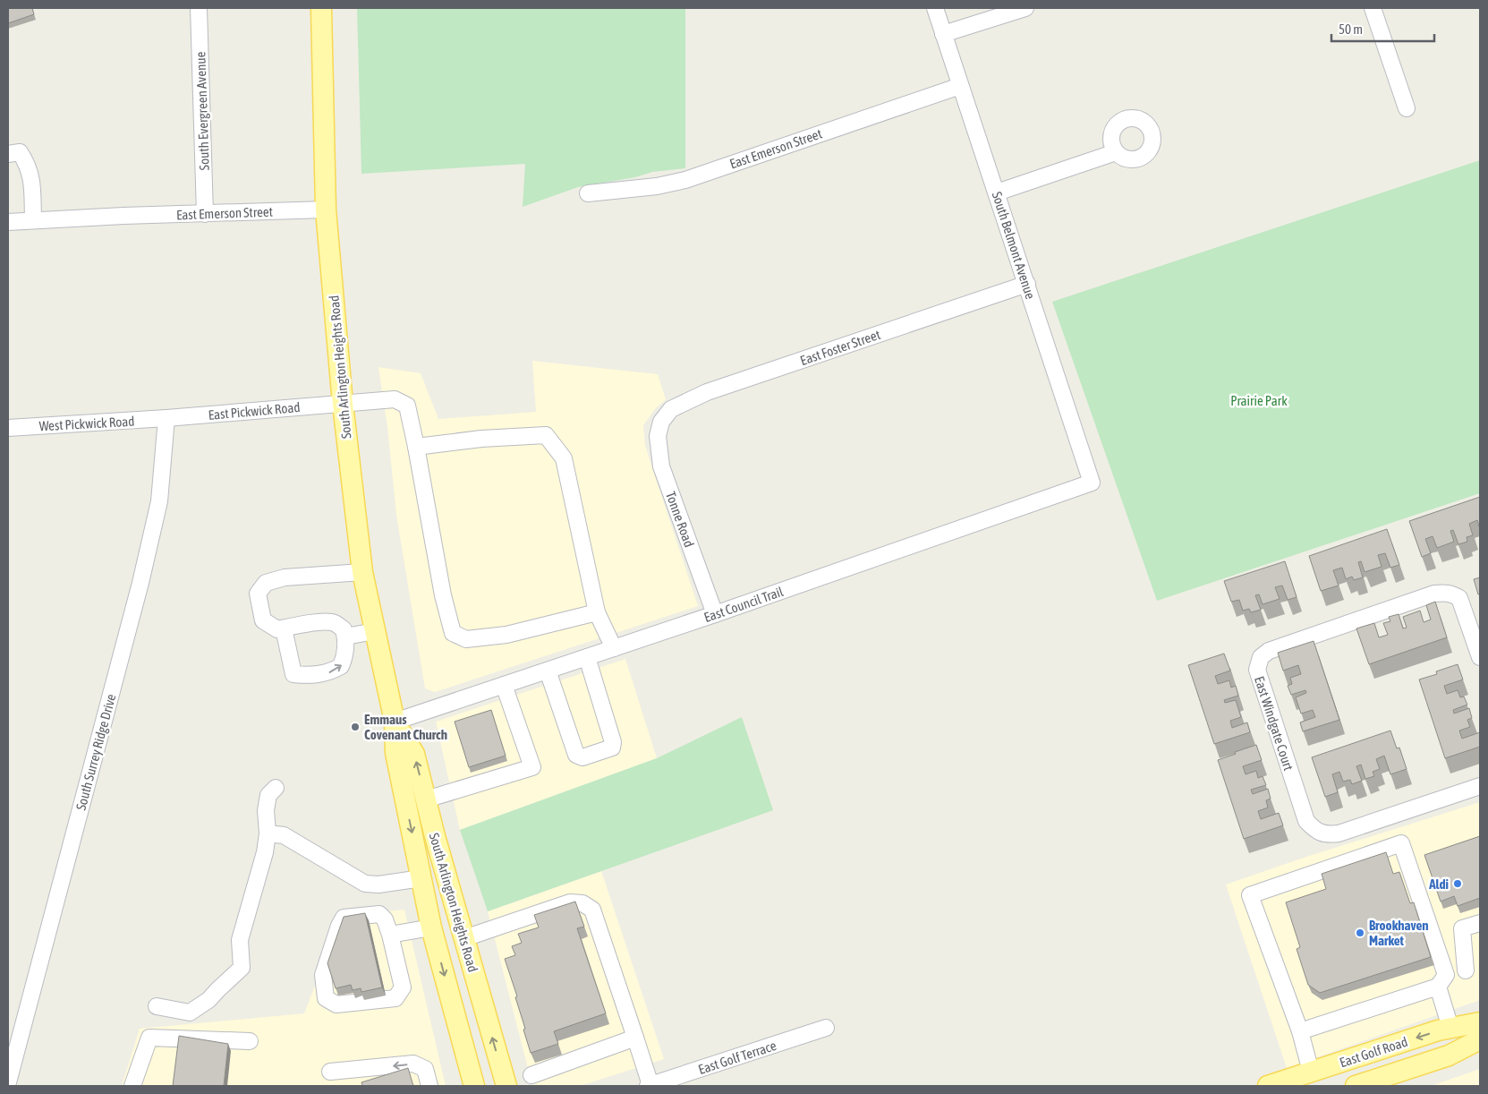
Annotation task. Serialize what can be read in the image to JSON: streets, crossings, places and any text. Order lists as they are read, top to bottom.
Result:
{
  "streets": {
    "main road": ["South Arlington Heights Road", "East Golf Road"],
    "street": [
      "South Evergreen Avenue",
      "East Emerson Street",
      "South Belmont Avenue",
      "East Foster Street",
      "East Pickwick Road",
      "West Pickwick Road",
      "Tonne Road",
      "East Council Trail",
      "East Windgate Court",
      "South Surrey Ridge Drive",
      "East Golf Terrace"
    ]
  },
  "crossings": [
    ["South Evergreen Avenue", "East Emerson Street"],
    ["East Emerson Street", "South Belmont Avenue"],
    ["East Emerson Street", "South Arlington Heights Road"],
    ["South Belmont Avenue", "East Foster Street"],
    ["South Belmont Avenue", "East Council Trail"],
    ["East Foster Street", "Tonne Road"],
    ["South Arlington Heights Road", "East Pickwick Road"],
    ["South Arlington Heights Road", "East Council Trail"],
    ["East Pickwick Road", "West Pickwick Road"],
    ["East Pickwick Road", "South Surrey Ridge Drive"],
    ["West Pickwick Road", "South Surrey Ridge Drive"],
    ["Tonne Road", "East Council Trail"]
  ],
  "parks": ["Prairie Park"],
  "places": ["Emmaus Covenant Church", "Aldi", "Brookhaven Market"],
  "scale_bar": "50 m"
}
